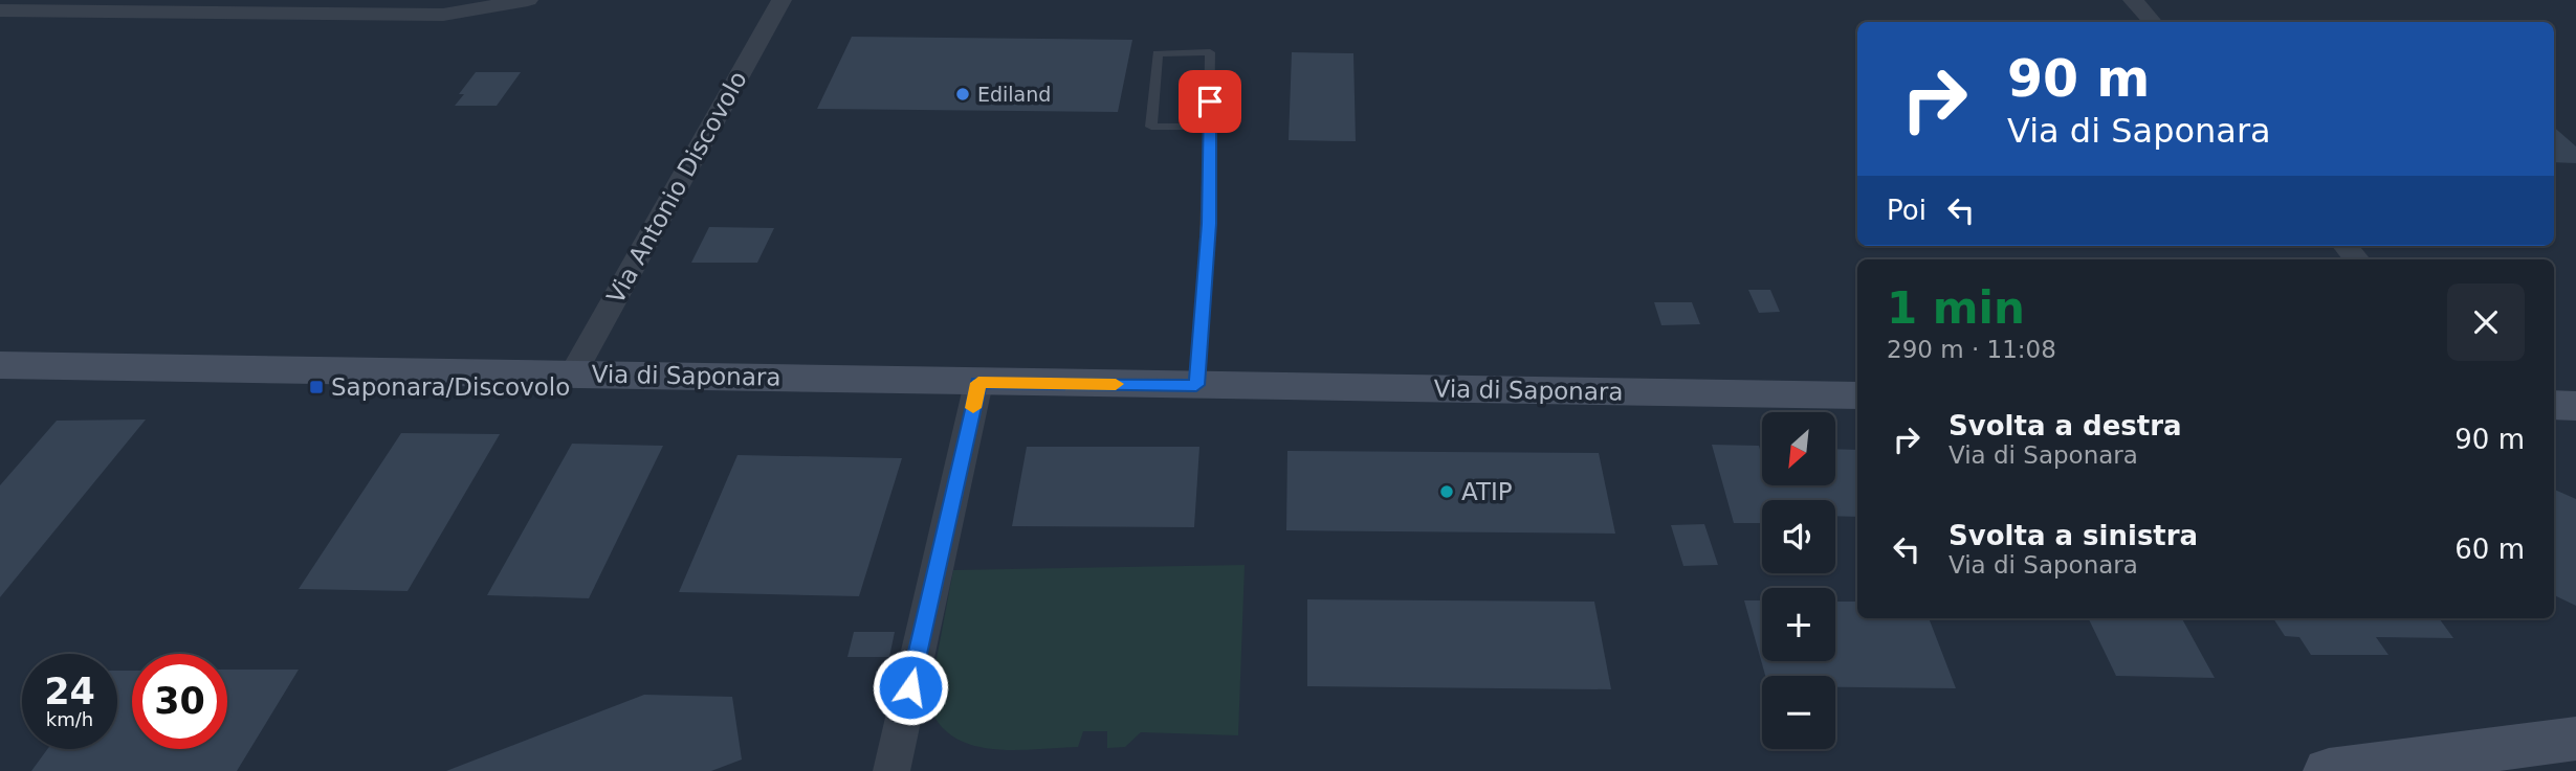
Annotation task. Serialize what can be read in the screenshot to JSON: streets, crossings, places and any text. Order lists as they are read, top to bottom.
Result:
{
  "streets": {
    "street": ["Via Antonio Discovolo", "Via di Saponara"]
  },
  "crossings": [
    ["Via Antonio Discovolo", "Via di Saponara"]
  ],
  "places": {
    "other": ["Ediland", "ATIP"],
    "transit": ["Saponara/Discovolo"]
  },
  "north": "bottom left",
  "page": {
    "turn": ["90 m", "Via di Saponara"],
    "then": "Poi",
    "heading": ["1 min", "290 m · 11:08"],
    "list": [
      {
        "name": "Svolta a destra",
        "note": "Via di Saponara",
        "value": "90 m"
      },
      {
        "name": "Svolta a sinistra",
        "note": "Via di Saponara",
        "value": "60 m"
      }
    ],
    "map_buttons": ["+", "−"],
    "speed": "24 km/h",
    "limit": "30"
  }
}
